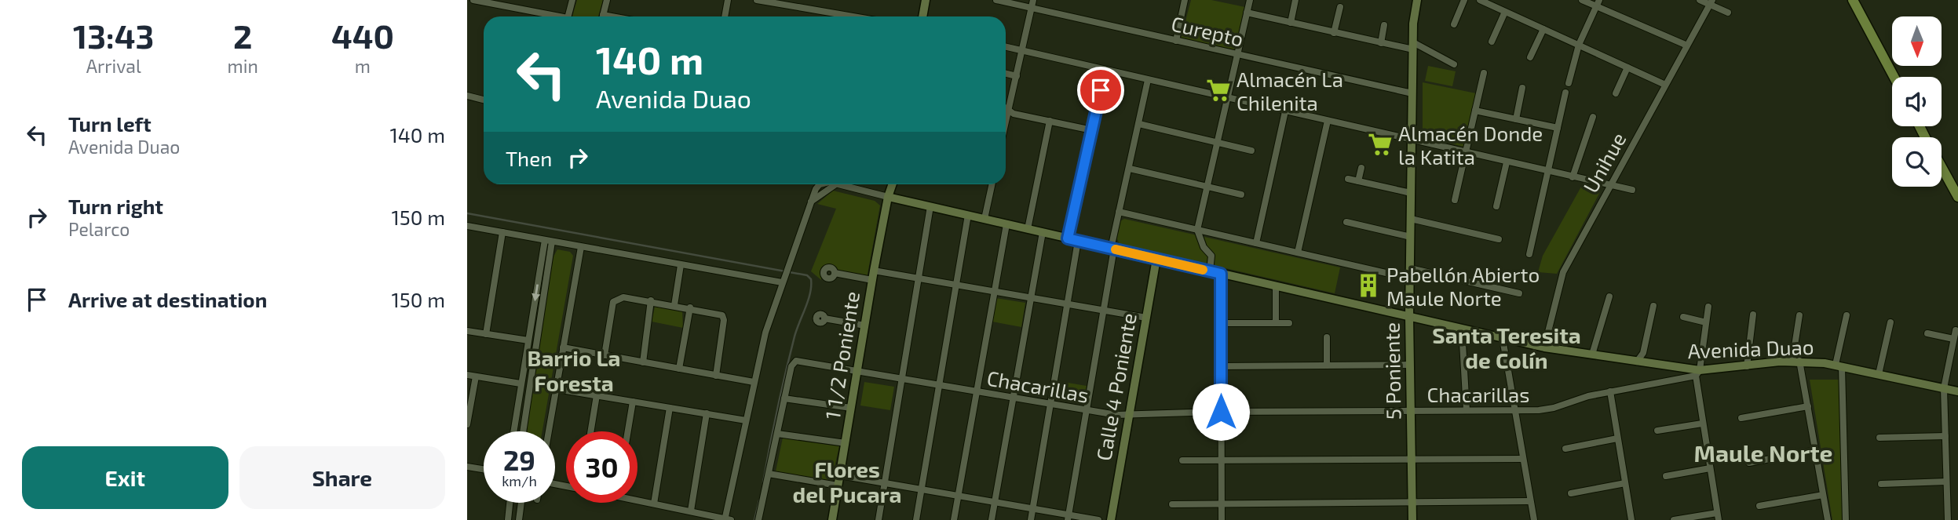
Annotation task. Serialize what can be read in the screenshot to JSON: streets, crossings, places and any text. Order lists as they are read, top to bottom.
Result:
{
  "streets": {
    "street": [
      "Curepto",
      "Unihue",
      "Avenida Duao",
      "1 1/2 Poniente",
      "5 Poniente",
      "Chacarillas",
      "Calle 4 Poniente"
    ]
  },
  "crossings": [
    ["Curepto", "5 Poniente"],
    ["Unihue", "Avenida Duao"],
    ["Avenida Duao", "1 1/2 Poniente"],
    ["Avenida Duao", "5 Poniente"],
    ["Avenida Duao", "Chacarillas"],
    ["Avenida Duao", "Calle 4 Poniente"],
    ["1 1/2 Poniente", "Chacarillas"],
    ["5 Poniente", "Chacarillas"],
    ["Chacarillas", "Calle 4 Poniente"]
  ],
  "districts": [
    "Santa Teresita de Colín",
    "Barrio La Foresta",
    "Maule Norte",
    "Flores del Pucara"
  ],
  "places": {
    "supermarket": ["Almacén La Chilenita", "Almacén Donde la Katita"],
    "building": ["Pabellón Abierto Maule Norte"]
  },
  "north": "bottom",
  "page": {
    "eta": [
      "13:43",
      "Arrival",
      "2",
      "min",
      "440",
      "m"
    ],
    "turn": ["140 m", "Avenida Duao"],
    "list": [
      {
        "name": "Turn left",
        "note": "Avenida Duao",
        "value": "140 m"
      },
      {
        "name": "Turn right",
        "note": "Pelarco",
        "value": "150 m"
      },
      {
        "name": "Arrive at destination",
        "value": "150 m"
      }
    ],
    "then": "Then",
    "speed": "29 km/h",
    "limit": "30",
    "buttons": ["Exit", "Share"]
  }
}
